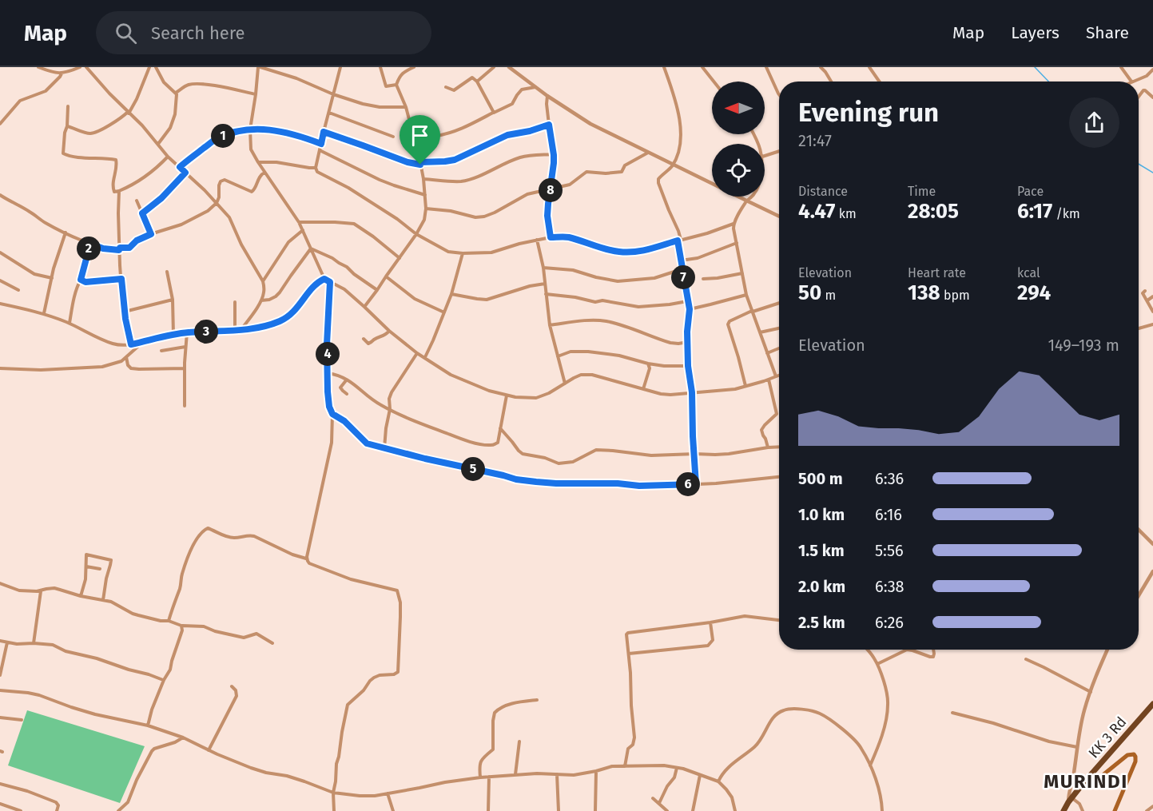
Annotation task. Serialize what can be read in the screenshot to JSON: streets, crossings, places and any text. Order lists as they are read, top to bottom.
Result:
{
  "streets": {
    "highway": ["KK 3 Rd"]
  },
  "districts": ["MURINDI"],
  "north": "left",
  "page": {
    "header": "Map",
    "search": "Search here",
    "nav": ["Map", "Layers", "Share"],
    "heading": ["Evening run", "21:47"],
    "pins": [
      "1",
      "8",
      "2",
      "7",
      "3",
      "4",
      "5",
      "6"
    ],
    "stats": [
      ["Distance", "4.47 km"],
      ["Time", "28:05"],
      ["Pace", "6:17 /km"],
      ["Elevation", "50 m"],
      ["Heart rate", "138 bpm"],
      ["kcal", "294"]
    ],
    "chart": ["Elevation", "149–193 m"],
    "list": [
      {
        "name": "500 m",
        "note": "6:36"
      },
      {
        "name": "1.0 km",
        "note": "6:16"
      },
      {
        "name": "1.5 km",
        "note": "5:56"
      },
      {
        "name": "2.0 km",
        "note": "6:38"
      },
      {
        "name": "2.5 km",
        "note": "6:26"
      }
    ]
  }
}
